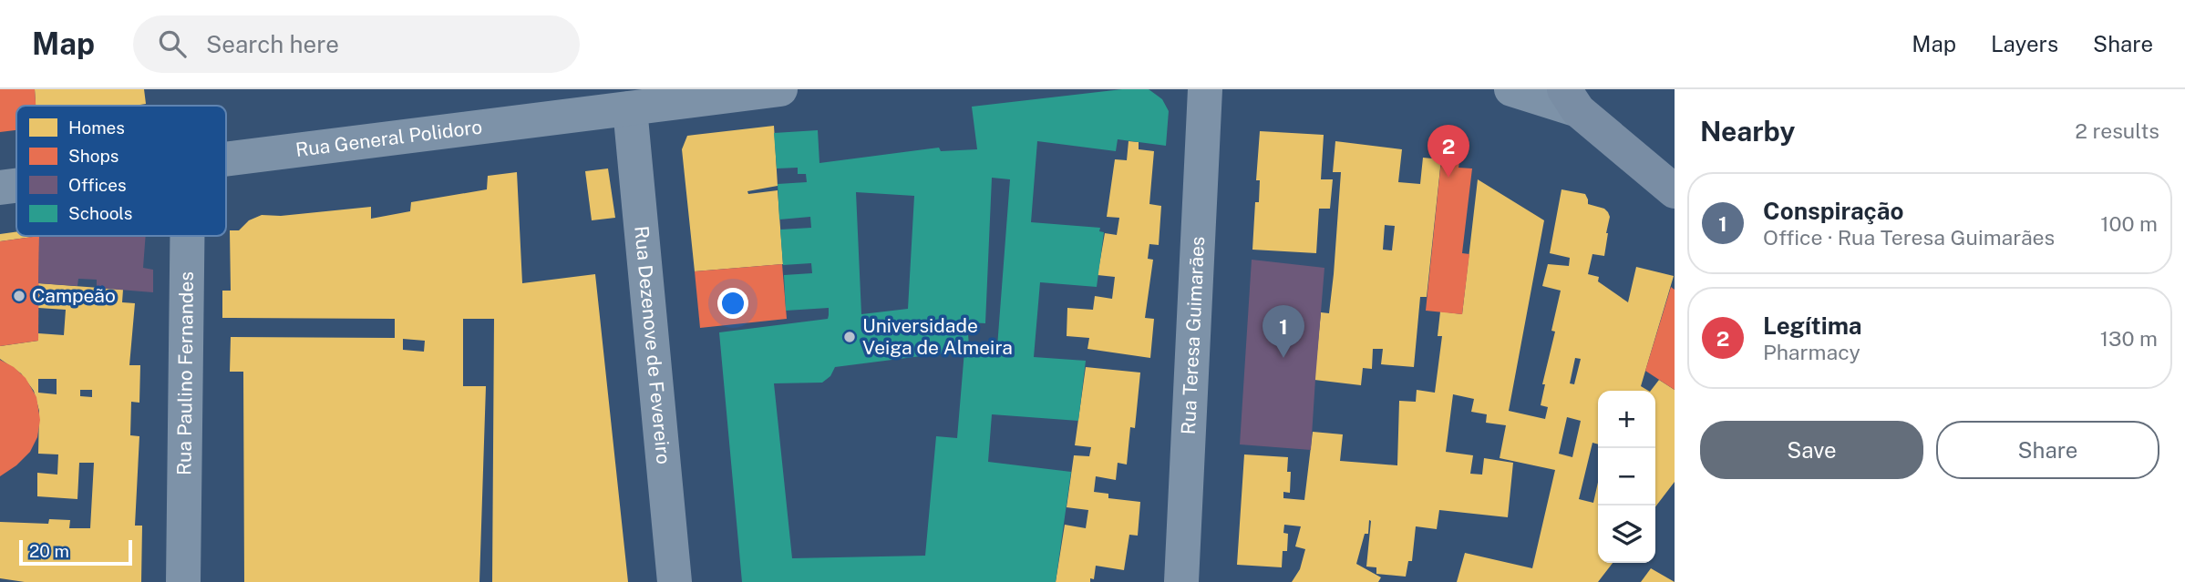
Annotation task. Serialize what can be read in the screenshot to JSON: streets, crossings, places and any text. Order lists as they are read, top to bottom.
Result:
{
  "streets": {
    "street": [
      "Rua General Polidoro",
      "Rua Teresa Guimarães",
      "Rua Dezenove de Fevereiro",
      "Rua Paulino Fernandes"
    ]
  },
  "crossings": [
    ["Rua General Polidoro", "Rua Dezenove de Fevereiro"]
  ],
  "places": ["Campeão", "Universidade Veiga de Almeira"],
  "legend": [
    "Homes",
    "Shops",
    "Offices",
    "Schools"
  ],
  "scale_bar": "20 m",
  "page": {
    "header": "Map",
    "search": "Search here",
    "nav": ["Map", "Layers", "Share"],
    "heading": ["Nearby", "2 results"],
    "pins": ["2", "1"],
    "list": [
      {
        "mark": "1",
        "name": "Conspiração",
        "note": "Office · Rua Teresa Guimarães",
        "value": "100 m"
      },
      {
        "mark": "2",
        "name": "Legítima",
        "note": "Pharmacy",
        "value": "130 m"
      }
    ],
    "map_buttons": ["+", "−"],
    "buttons": ["Save", "Share"],
    "scale": "20 m"
  }
}
